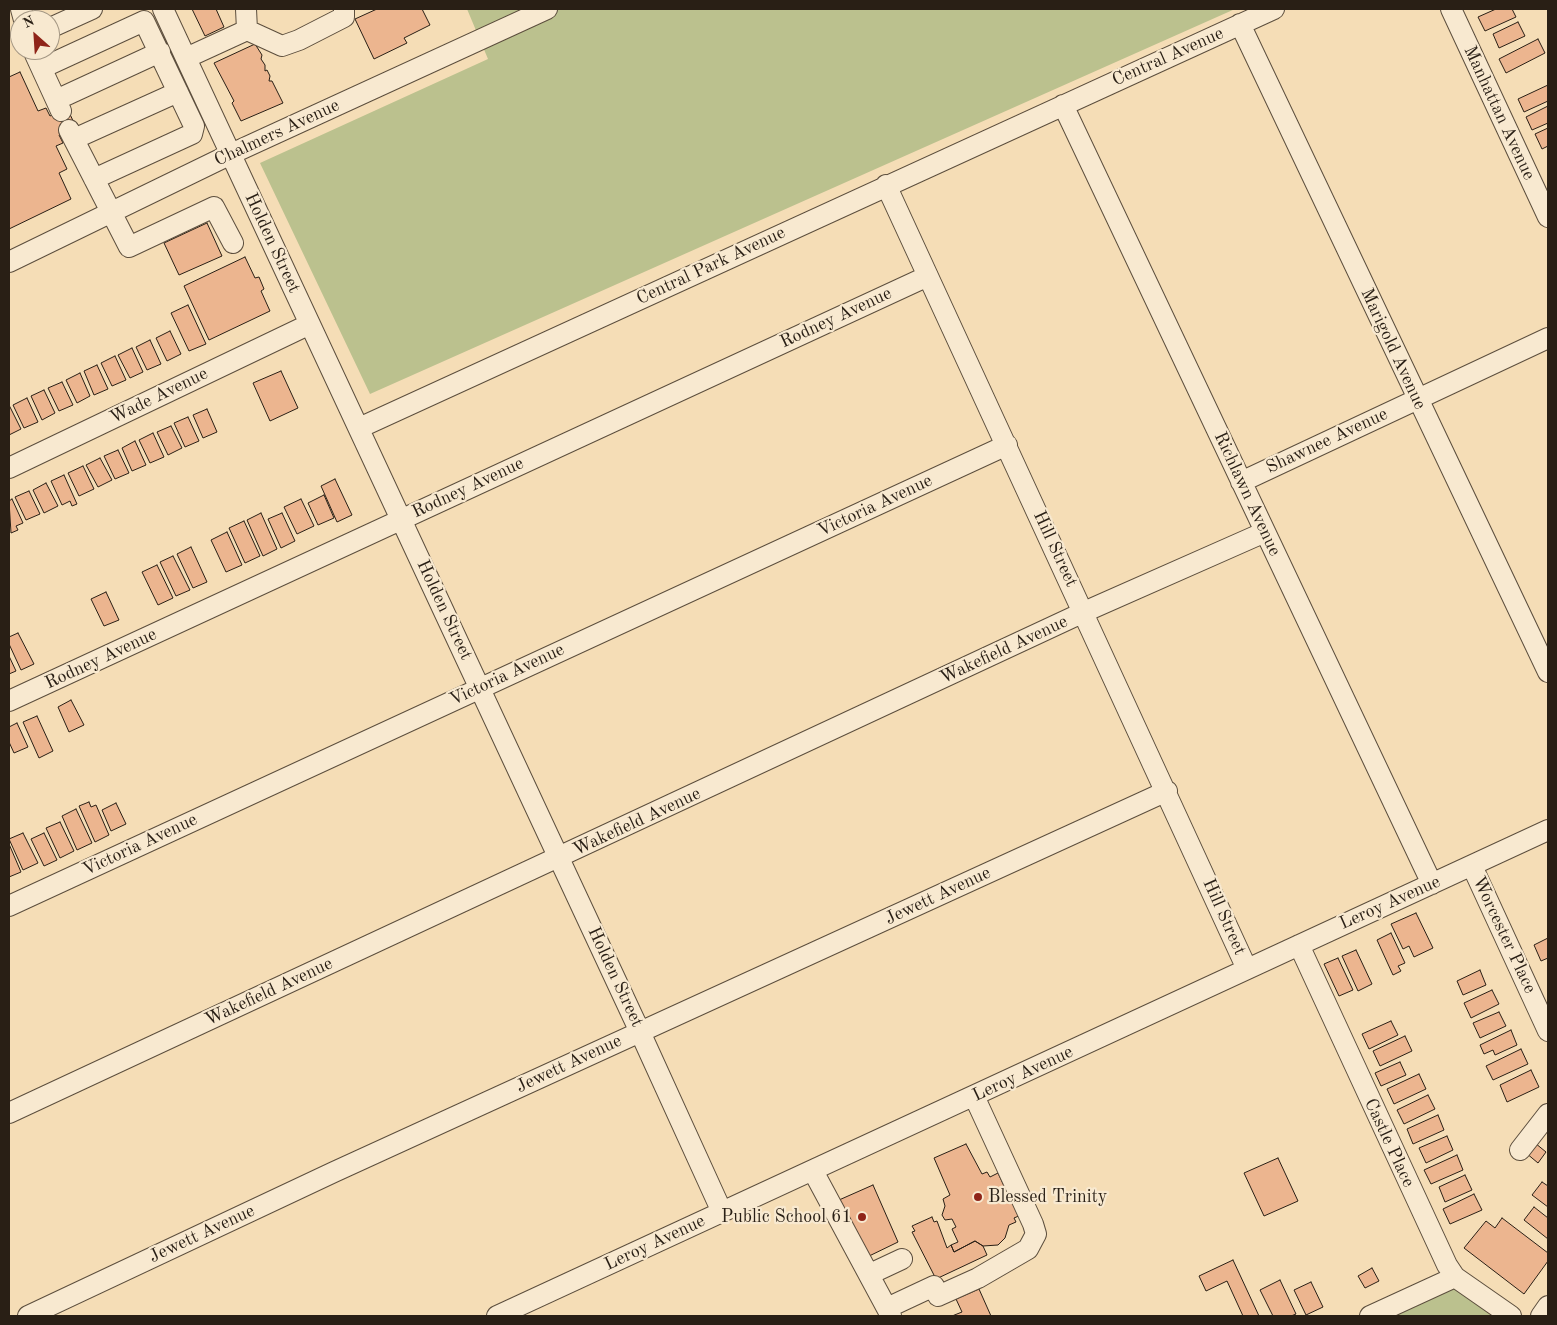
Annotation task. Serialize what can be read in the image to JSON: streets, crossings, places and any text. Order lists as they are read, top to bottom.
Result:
{
  "streets": {
    "street": [
      "Central Avenue",
      "Manhattan Avenue",
      "Chalmers Avenue",
      "Holden Street",
      "Central Park Avenue",
      "Rodney Avenue",
      "Marigold Avenue",
      "Wade Avenue",
      "Shawnee Avenue",
      "Richlawn Avenue",
      "Victoria Avenue",
      "Hill Street",
      "Wakefield Avenue",
      "Jewett Avenue",
      "Leroy Avenue",
      "Worcester Place",
      "Castle Place"
    ]
  },
  "crossings": [
    ["Central Avenue", "Central Park Avenue"],
    ["Central Avenue", "Marigold Avenue"],
    ["Central Avenue", "Richlawn Avenue"],
    ["Chalmers Avenue", "Holden Street"],
    ["Holden Street", "Central Park Avenue"],
    ["Holden Street", "Rodney Avenue"],
    ["Holden Street", "Wade Avenue"],
    ["Holden Street", "Victoria Avenue"],
    ["Holden Street", "Wakefield Avenue"],
    ["Holden Street", "Jewett Avenue"],
    ["Holden Street", "Leroy Avenue"],
    ["Central Park Avenue", "Richlawn Avenue"],
    ["Central Park Avenue", "Hill Street"],
    ["Rodney Avenue", "Hill Street"],
    ["Marigold Avenue", "Shawnee Avenue"],
    ["Shawnee Avenue", "Richlawn Avenue"],
    ["Richlawn Avenue", "Wakefield Avenue"],
    ["Richlawn Avenue", "Leroy Avenue"],
    ["Victoria Avenue", "Hill Street"],
    ["Hill Street", "Wakefield Avenue"],
    ["Hill Street", "Jewett Avenue"],
    ["Hill Street", "Leroy Avenue"],
    ["Leroy Avenue", "Worcester Place"],
    ["Leroy Avenue", "Castle Place"]
  ],
  "places": ["Blessed Trinity", "Public School 61"],
  "north": "top left"
}
